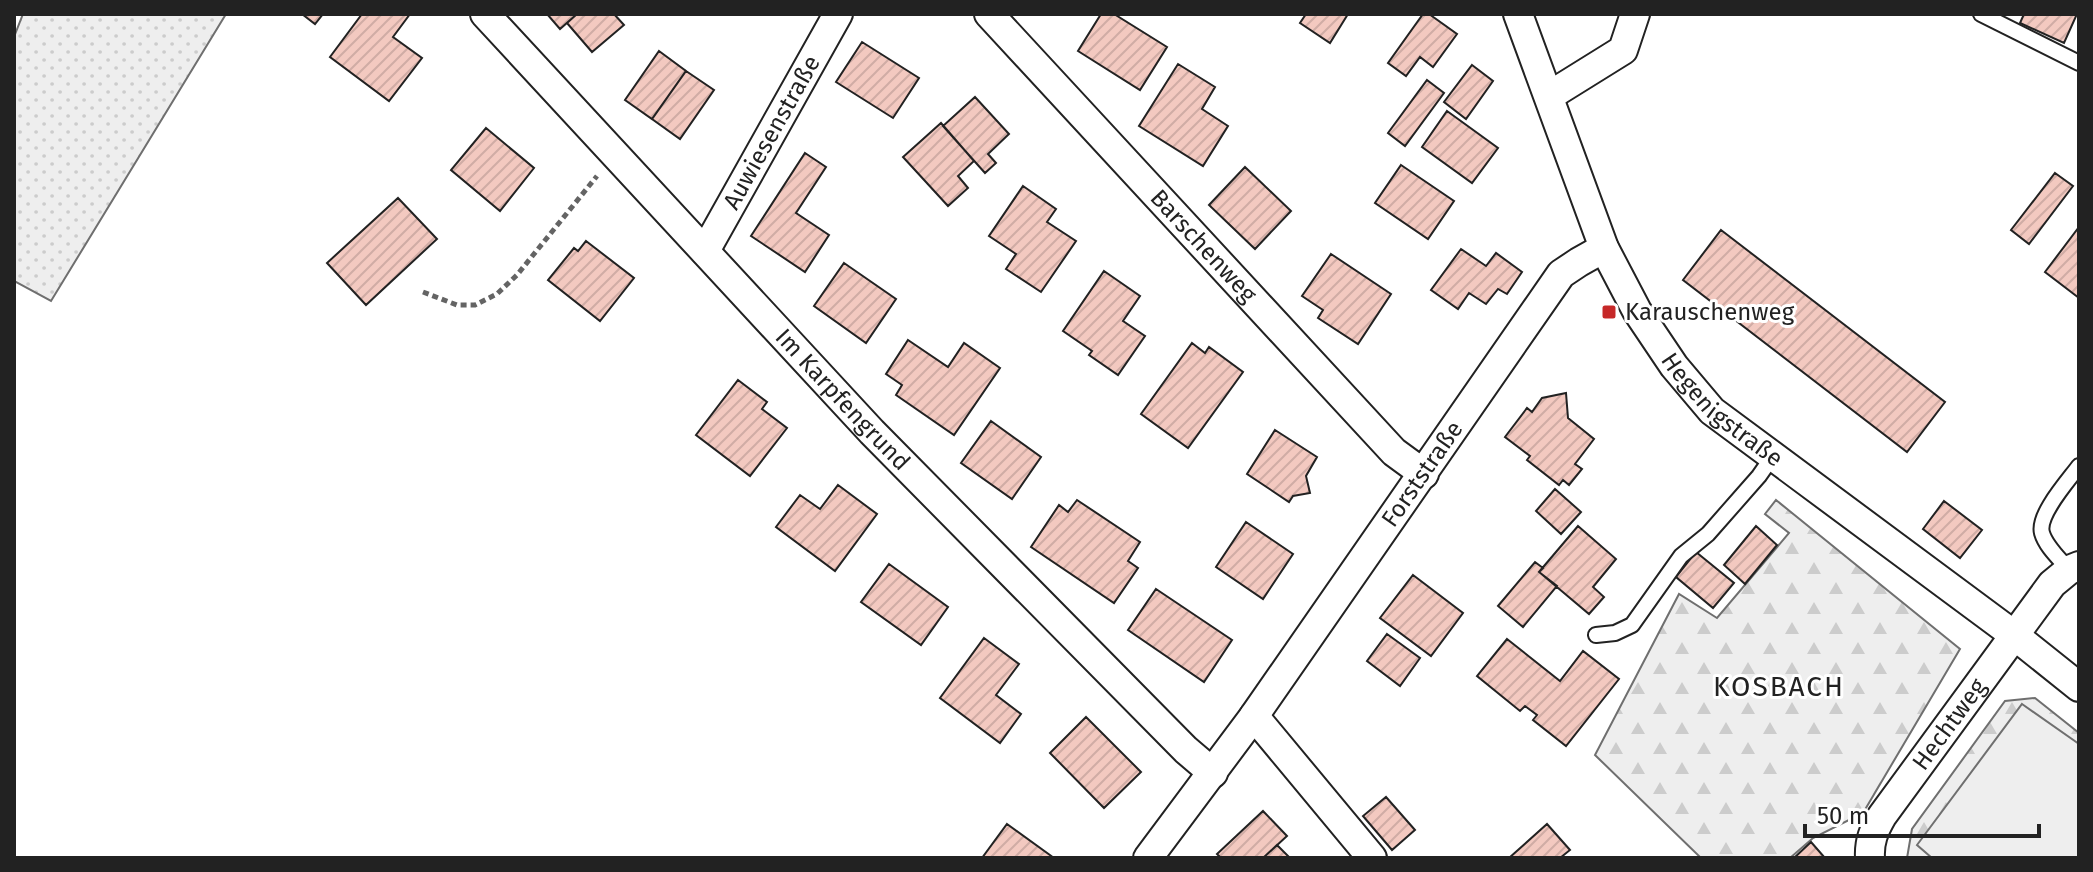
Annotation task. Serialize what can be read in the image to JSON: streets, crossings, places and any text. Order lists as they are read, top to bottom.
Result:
{
  "streets": {
    "street": [
      "Auwiesenstraße",
      "Barschenweg",
      "Im Karpfengrund",
      "Hegenigstraße",
      "Forststraße",
      "Hechtweg"
    ]
  },
  "crossings": [
    ["Auwiesenstraße", "Im Karpfengrund"],
    ["Barschenweg", "Forststraße"],
    ["Im Karpfengrund", "Forststraße"],
    ["Hegenigstraße", "Forststraße"],
    ["Hegenigstraße", "Hechtweg"]
  ],
  "districts": ["KOSBACH"],
  "places": {
    "transit": ["Karauschenweg"]
  },
  "scale_bar": "50 m"
}
